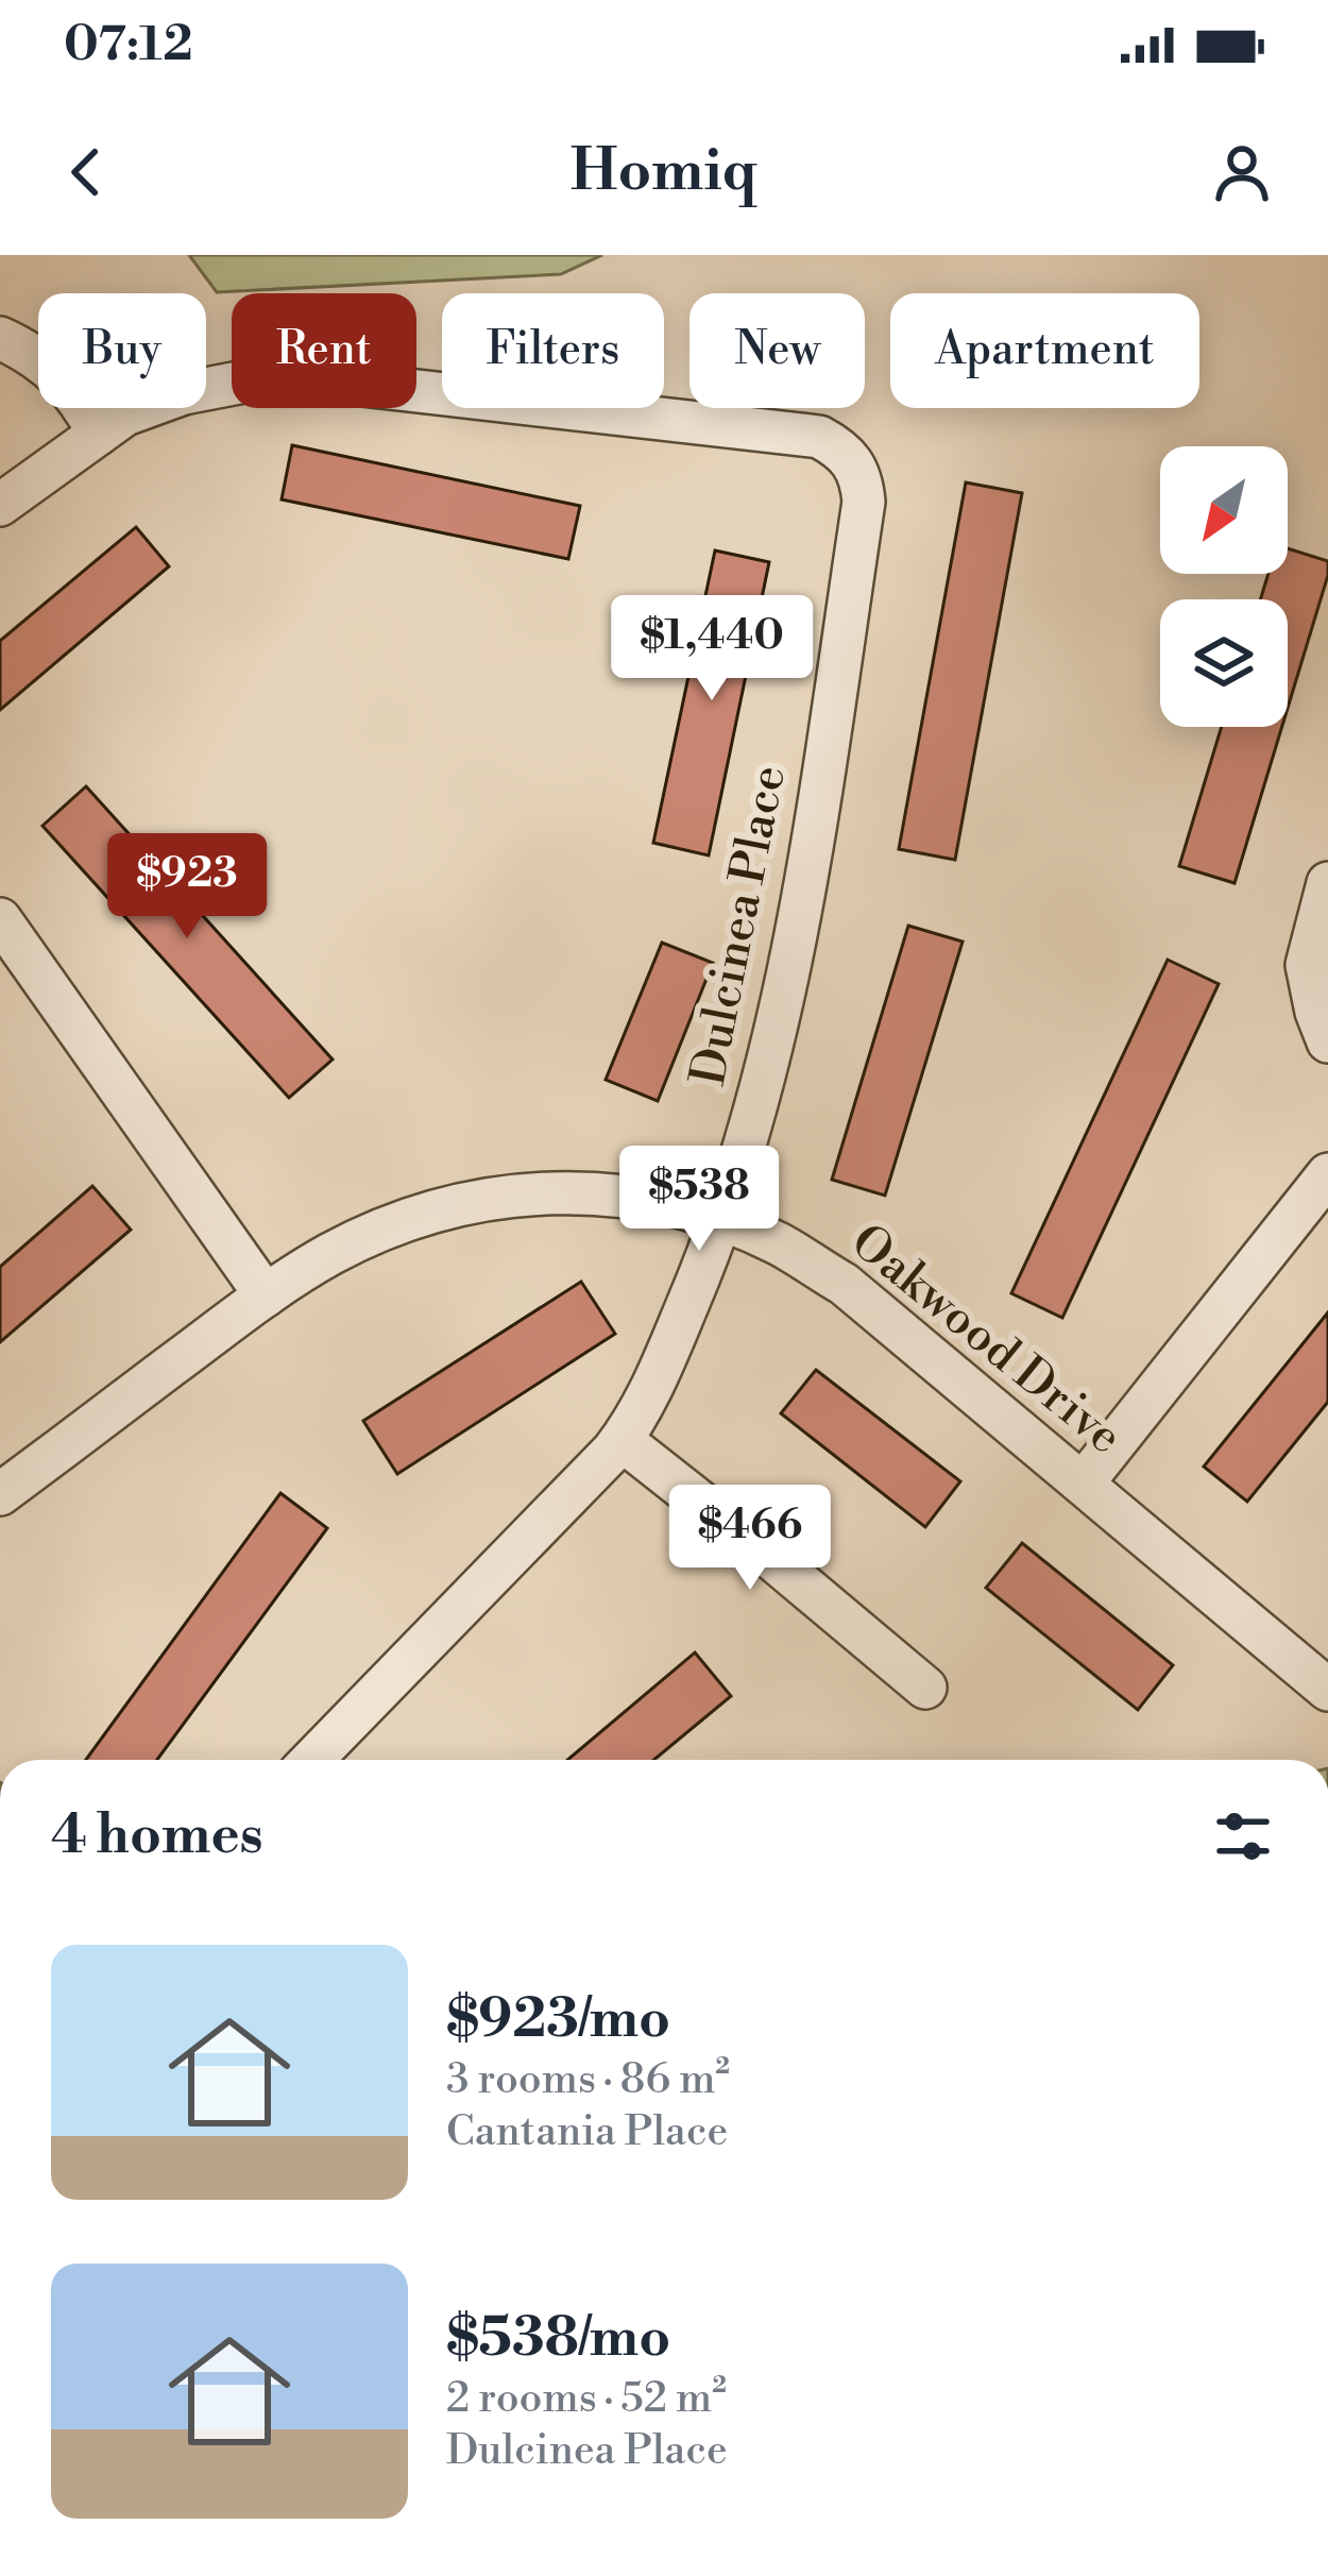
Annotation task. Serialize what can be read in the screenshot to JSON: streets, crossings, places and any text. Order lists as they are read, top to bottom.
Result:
{
  "streets": {
    "street": ["Dulcinea Place", "Oakwood Drive"]
  },
  "crossings": [
    ["Dulcinea Place", "Oakwood Drive"]
  ],
  "north": "bottom left",
  "page": {
    "status": "07:12",
    "header": "Homiq",
    "chip": [
      "Buy",
      "Rent",
      "Filters",
      "New",
      "Apartment"
    ],
    "price": [
      "$1,440",
      "$923",
      "$538",
      "$466"
    ],
    "heading": "4 homes",
    "list": [
      {
        "name": "$923/mo",
        "note": "3 rooms · 86 m² · Cantania Place"
      },
      {
        "name": "$538/mo",
        "note": "2 rooms · 52 m² · Dulcinea Place"
      }
    ]
  }
}
